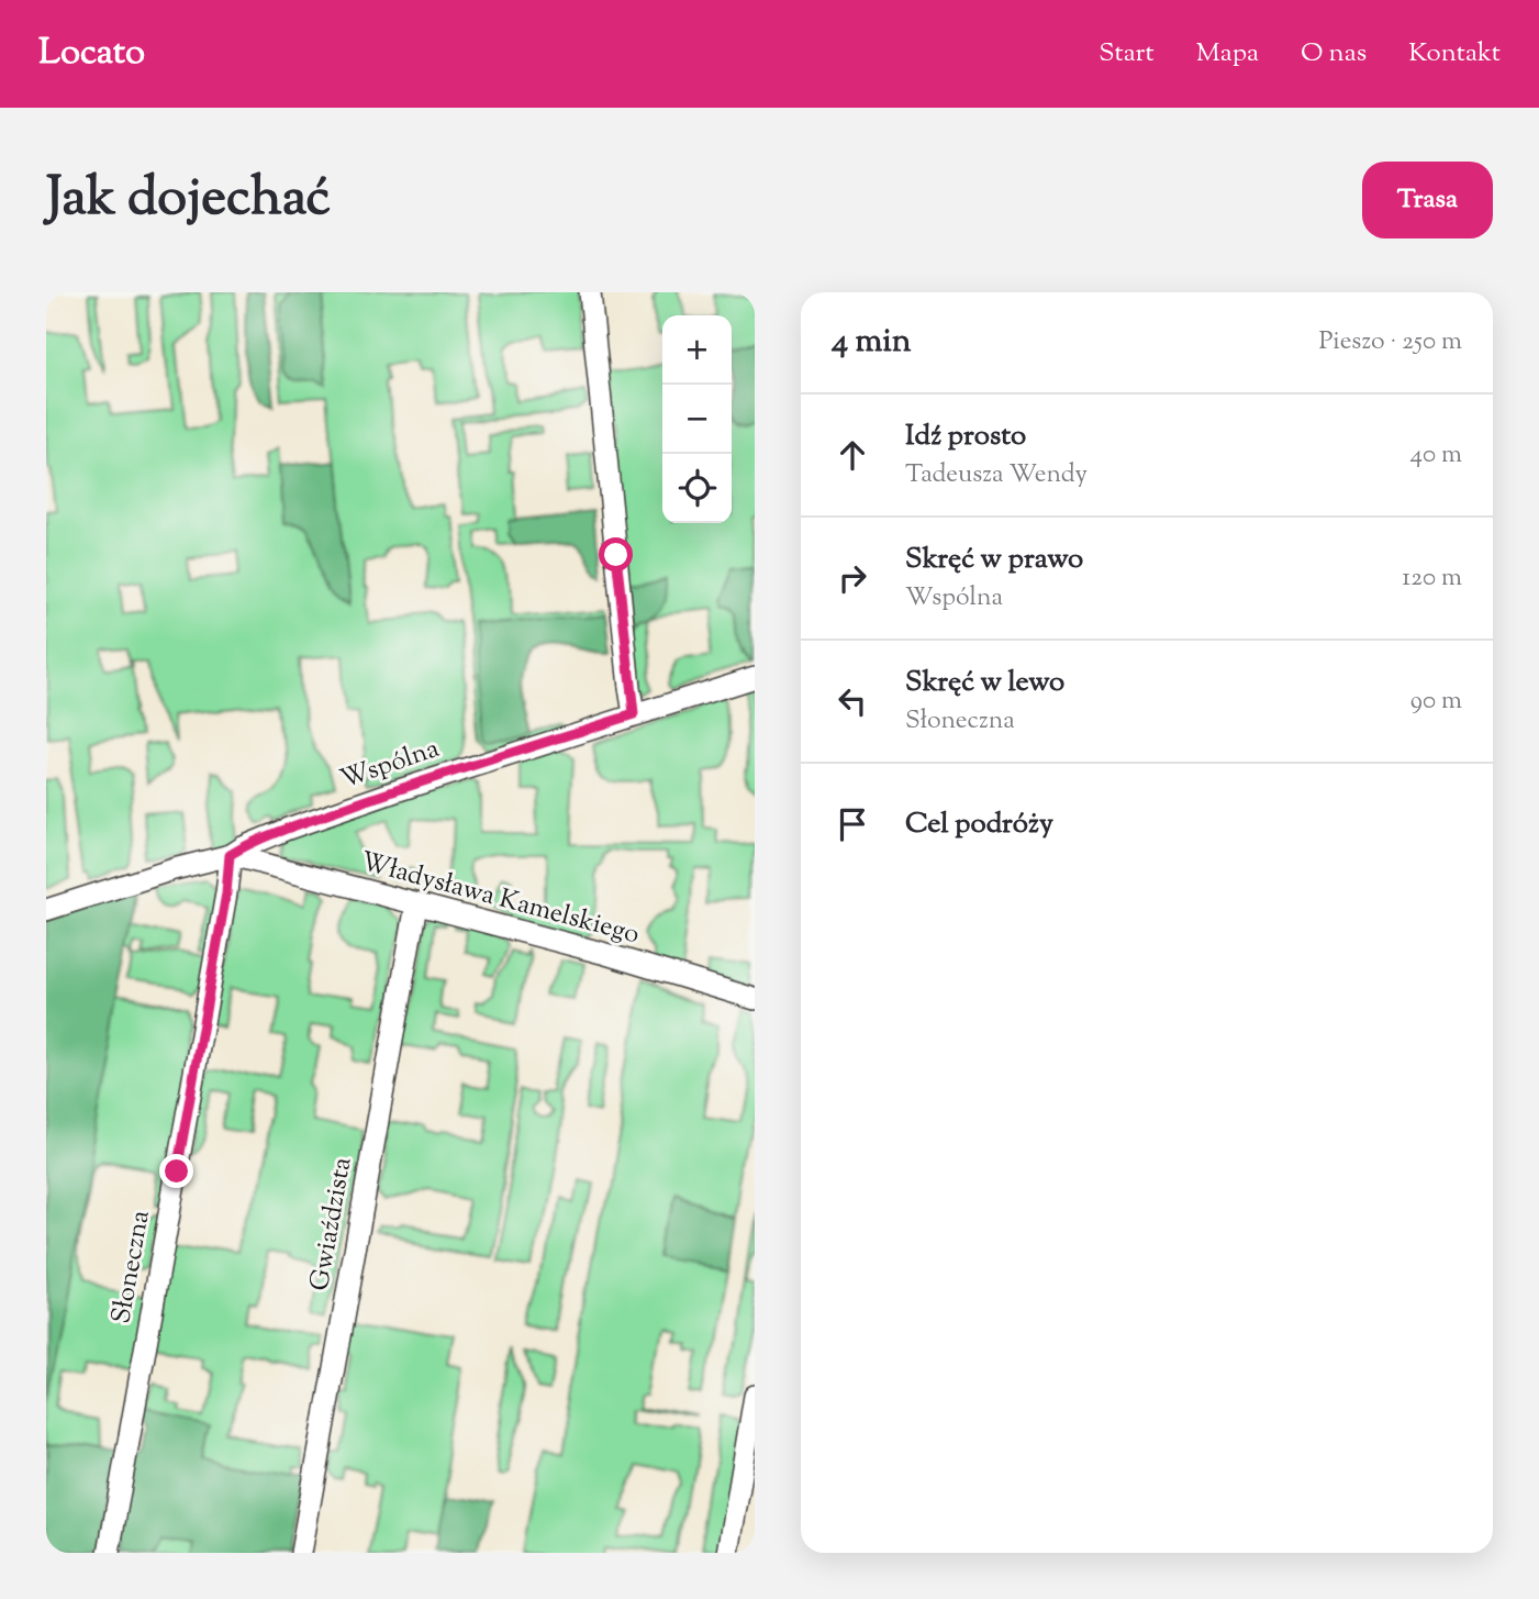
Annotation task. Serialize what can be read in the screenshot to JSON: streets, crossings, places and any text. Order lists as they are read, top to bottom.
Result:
{
  "streets": {
    "street": [
      "Wspólna",
      "Władysława Kamelskiego",
      "Gwiaździsta",
      "Słoneczna"
    ]
  },
  "crossings": [
    ["Wspólna", "Władysława Kamelskiego"],
    ["Wspólna", "Słoneczna"],
    ["Władysława Kamelskiego", "Gwiaździsta"],
    ["Władysława Kamelskiego", "Słoneczna"]
  ],
  "page": {
    "header": "Locato",
    "nav": [
      "Start",
      "Mapa",
      "O nas",
      "Kontakt"
    ],
    "title": "Jak dojechać",
    "buttons": "Trasa",
    "heading": ["4 min", "Pieszo · 250 m"],
    "map_buttons": ["+", "−"],
    "list": [
      ["Idź prosto", "Tadeusza Wendy", "40 m"],
      ["Skręć w prawo", "Wspólna", "120 m"],
      ["Skręć w lewo", "Słoneczna", "90 m"],
      "Cel podróży"
    ]
  }
}
